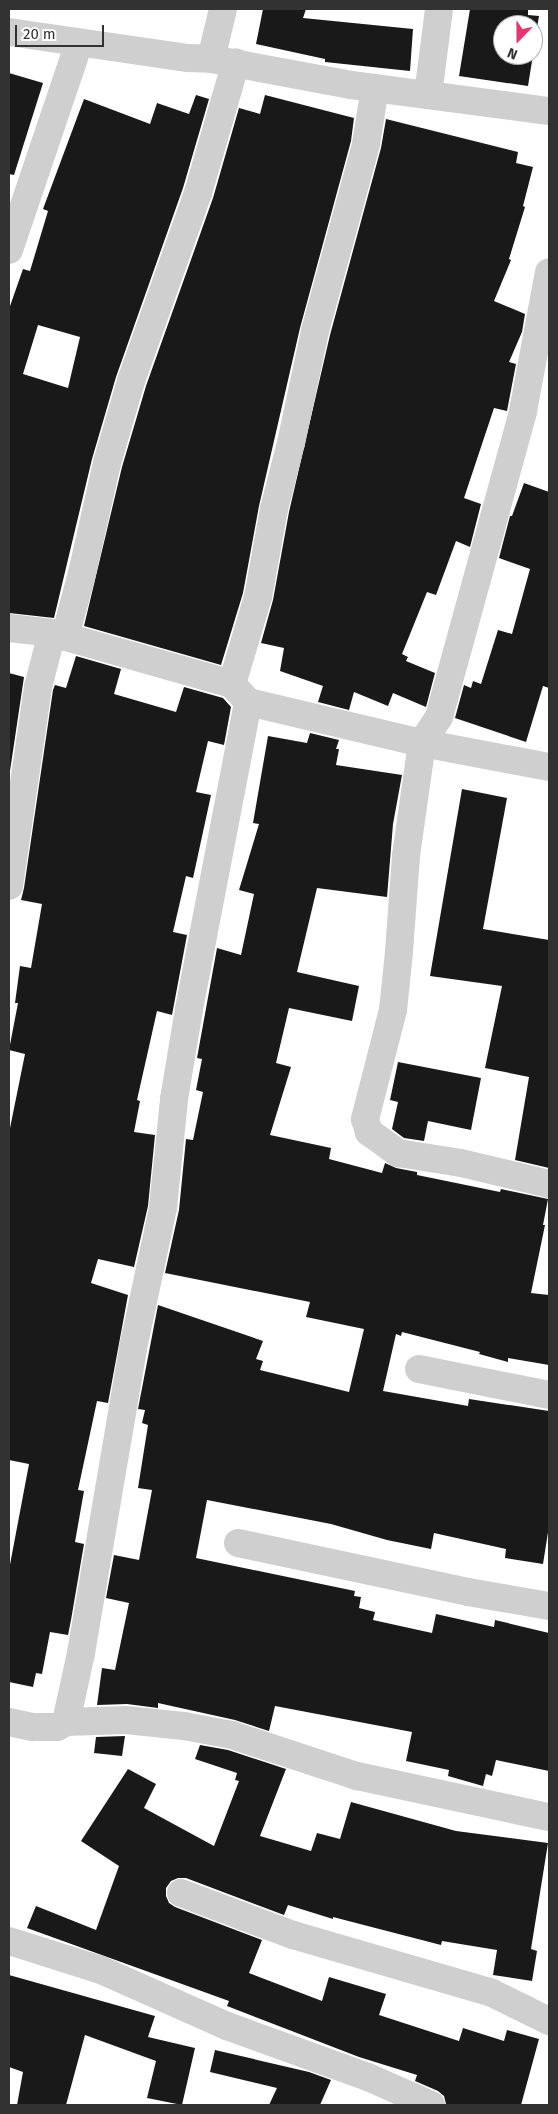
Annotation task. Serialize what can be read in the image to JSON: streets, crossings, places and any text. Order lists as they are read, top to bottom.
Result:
{
  "scale_bar": "20 m",
  "north": "bottom"
}
